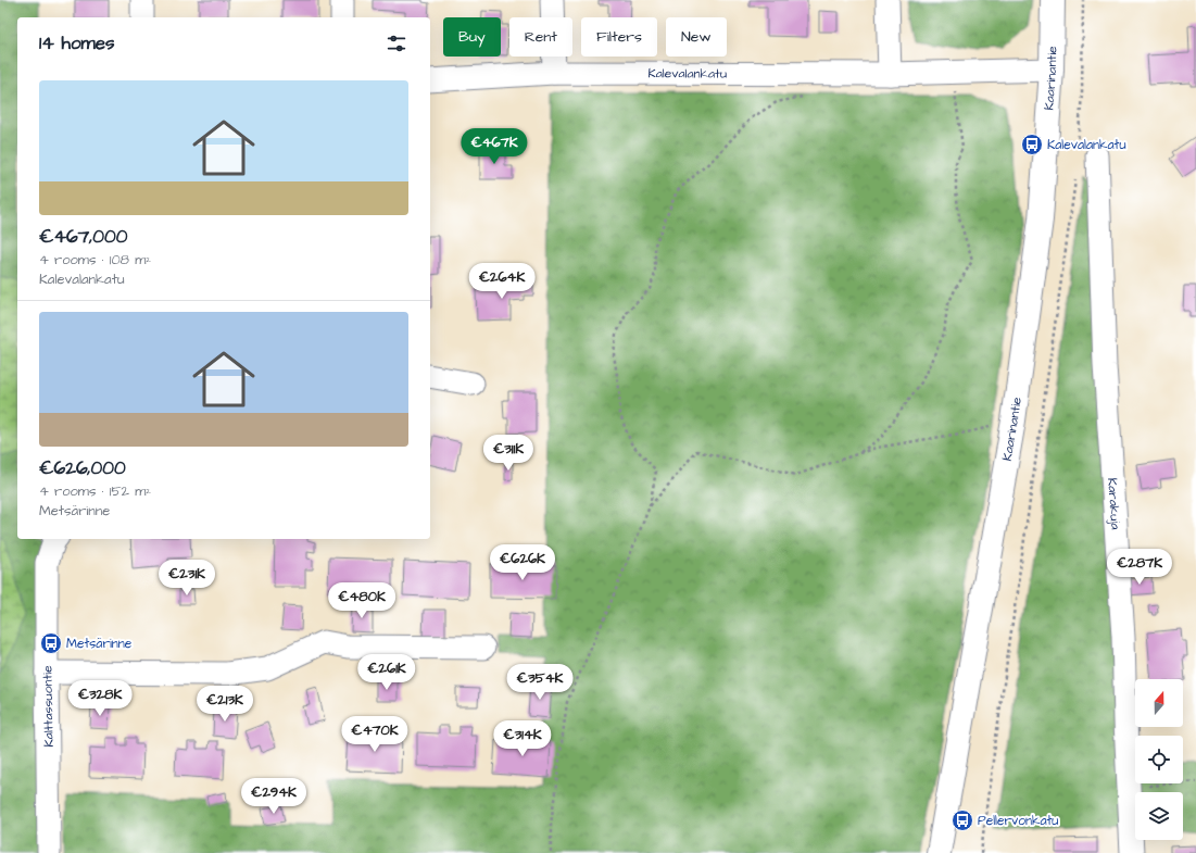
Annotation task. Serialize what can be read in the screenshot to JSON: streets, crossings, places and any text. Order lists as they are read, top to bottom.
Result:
{
  "streets": {
    "main road": ["Kaarinantie"],
    "street": ["Kalevalankatu", "Karakuja", "Kalttassuontie"]
  },
  "crossings": [
    ["Kalevalankatu", "Kaarinantie"]
  ],
  "places": {
    "bus stop": ["Kalevalankatu", "Metsärinne", "Pellervonkatu"]
  },
  "north": "top",
  "page": {
    "chip": [
      "Buy",
      "Rent",
      "Filters",
      "New"
    ],
    "heading": "14 homes",
    "list": [
      {
        "name": "€467,000",
        "note": "4 rooms · 108 m² · Kalevalankatu"
      },
      {
        "name": "€626,000",
        "note": "4 rooms · 152 m² · Metsärinne"
      }
    ],
    "price": [
      "€467K",
      "€264K",
      "€311K",
      "€626K",
      "€287K",
      "€231K",
      "€480K",
      "€261K",
      "€354K",
      "€328K",
      "€213K",
      "€470K",
      "€314K",
      "€294K"
    ]
  }
}
